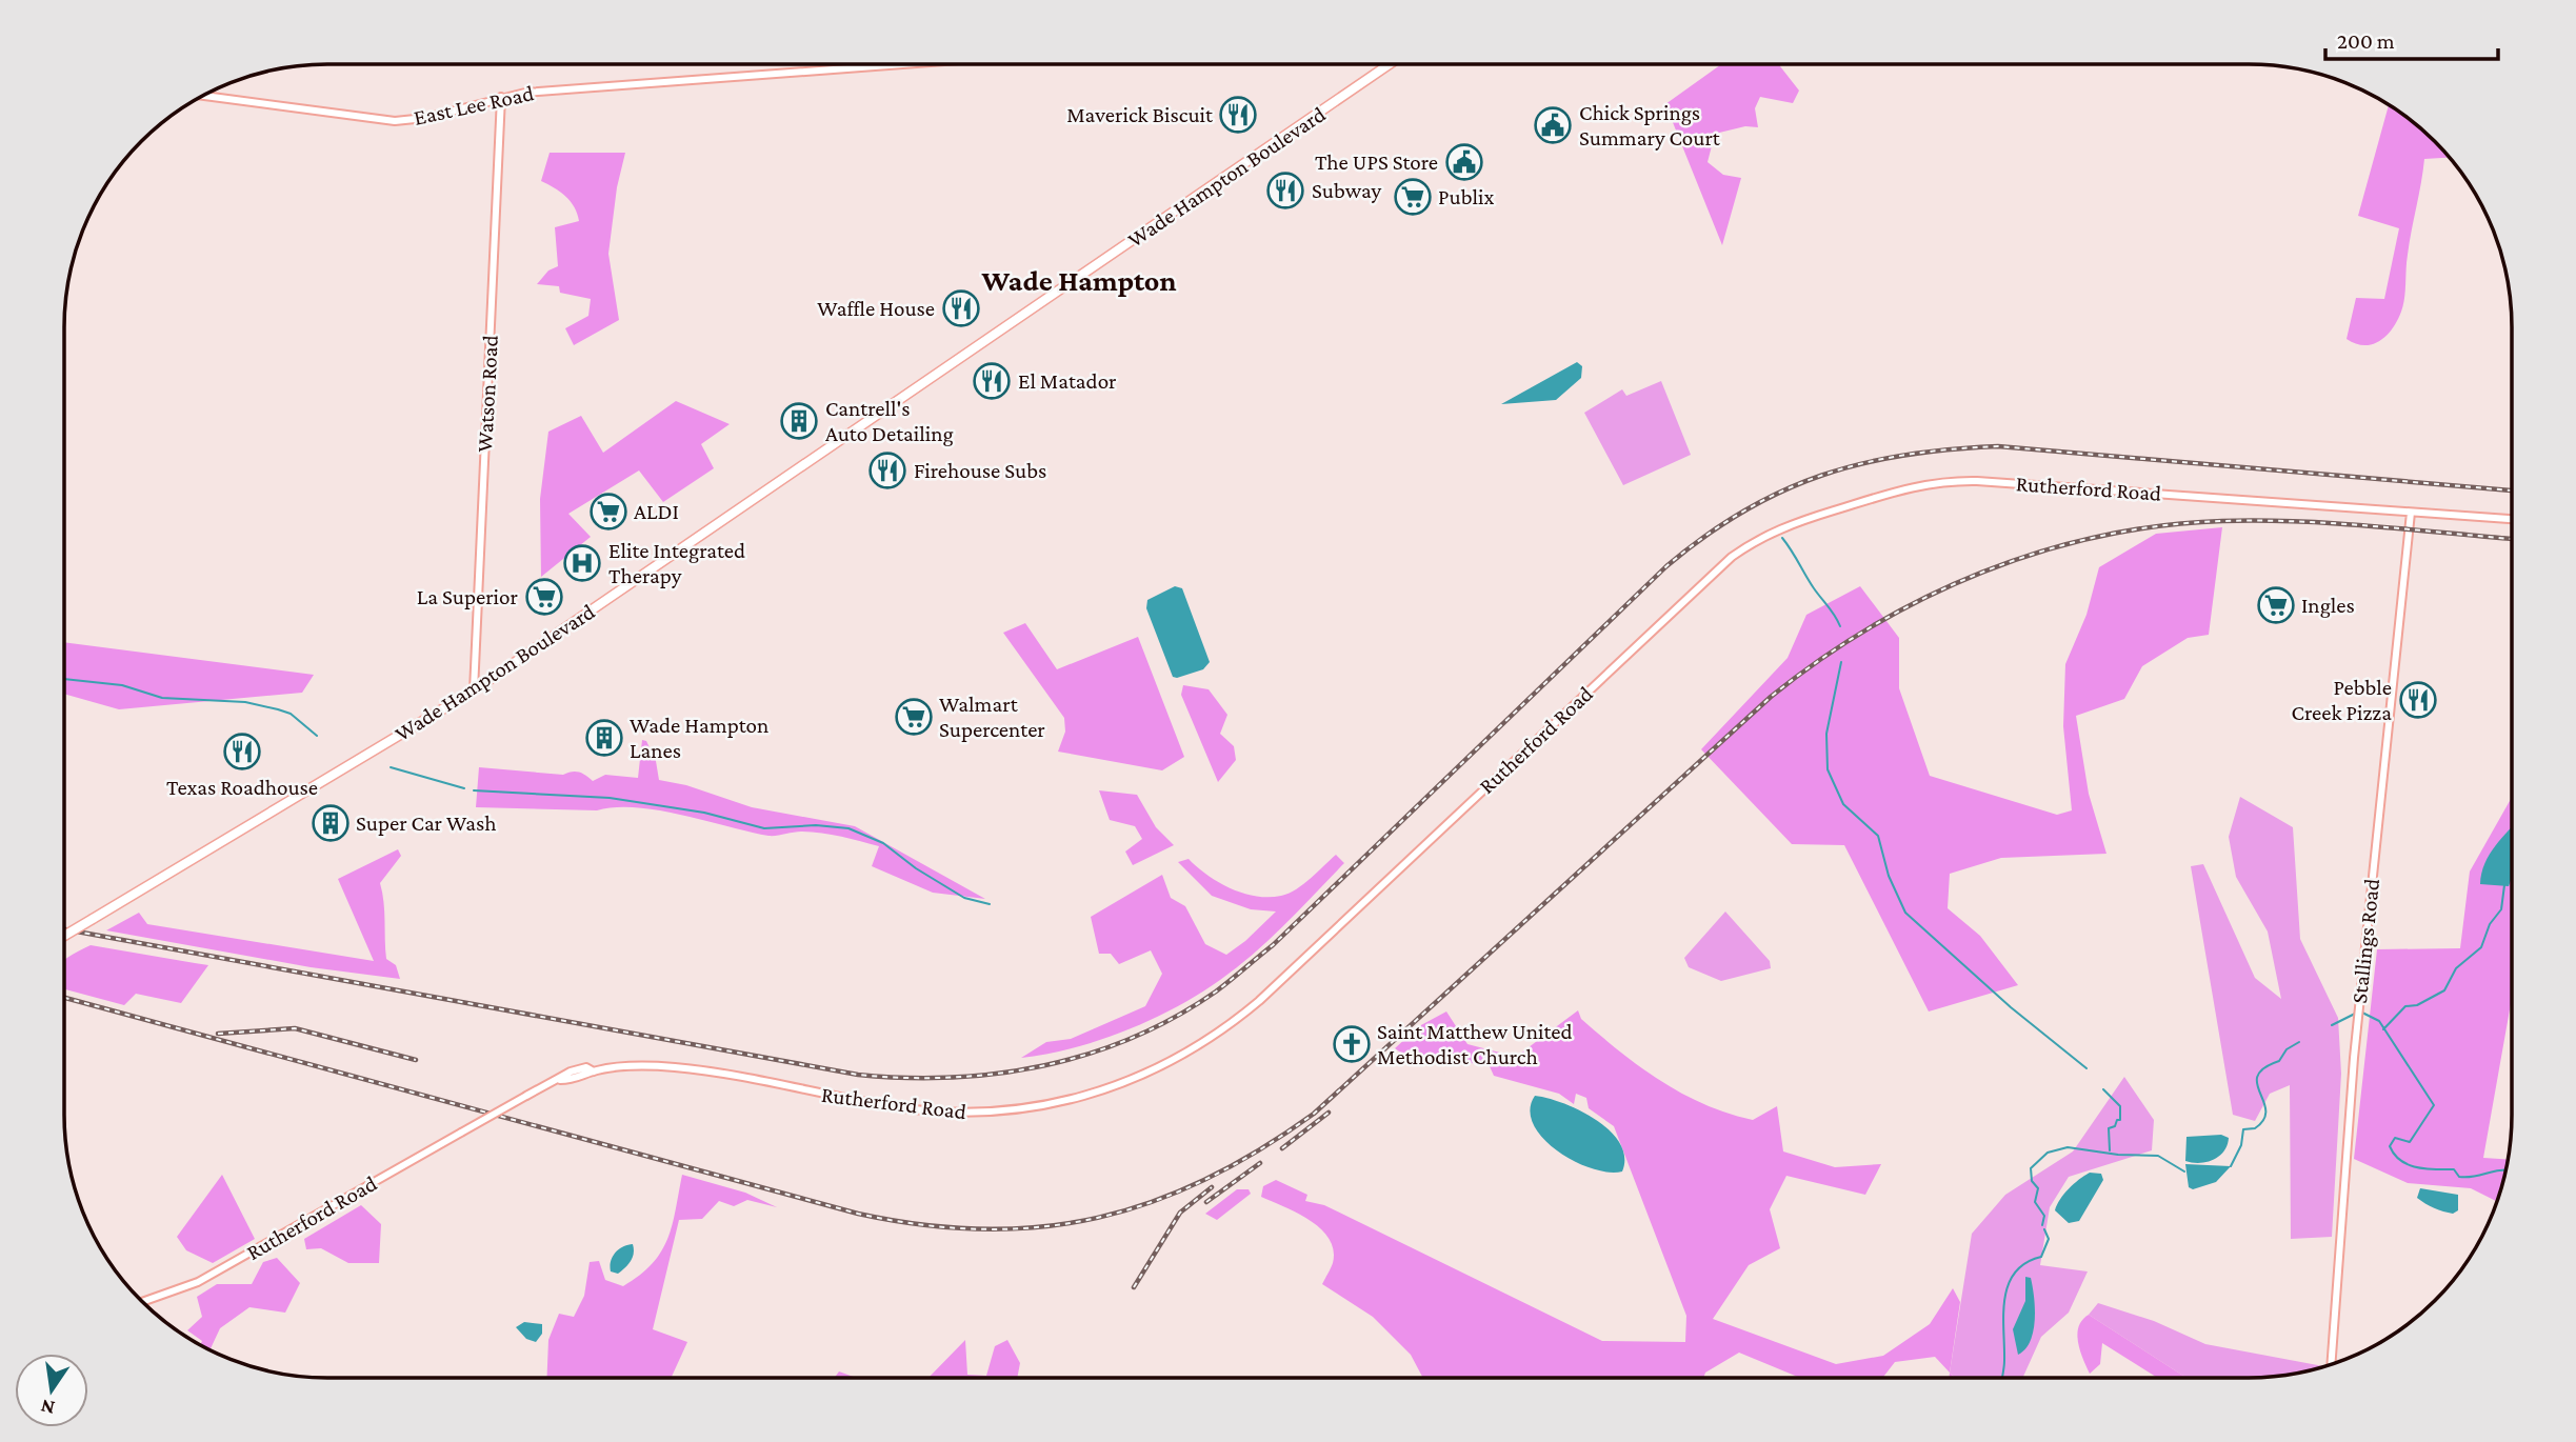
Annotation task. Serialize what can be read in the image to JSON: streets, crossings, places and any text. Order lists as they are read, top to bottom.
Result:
{
  "streets": {
    "main road": ["Wade Hampton Boulevard"],
    "street": [
      "East Lee Road",
      "Watson Road",
      "Rutherford Road",
      "Stallings Road"
    ]
  },
  "crossings": [
    ["East Lee Road", "Watson Road"],
    ["Wade Hampton Boulevard", "Watson Road"],
    ["Rutherford Road", "Stallings Road"]
  ],
  "districts": ["Wade Hampton"],
  "places": {
    "restaurant": [
      "Maverick Biscuit",
      "Subway",
      "Waffle House",
      "El Matador",
      "Firehouse Subs",
      "Pebble Creek Pizza",
      "Texas Roadhouse"
    ],
    "public building": ["Chick Springs Summary Court", "The UPS Store"],
    "supermarket": [
      "Publix",
      "ALDI",
      "La Superior",
      "Ingles",
      "Walmart Supercenter"
    ],
    "building": ["Cantrell's Auto Detailing", "Wade Hampton Lanes", "Super Car Wash"],
    "hospital": ["Elite Integrated Therapy"],
    "church": ["Saint Matthew United Methodist Church"]
  },
  "scale_bar": "200 m",
  "north": "bottom"
}
